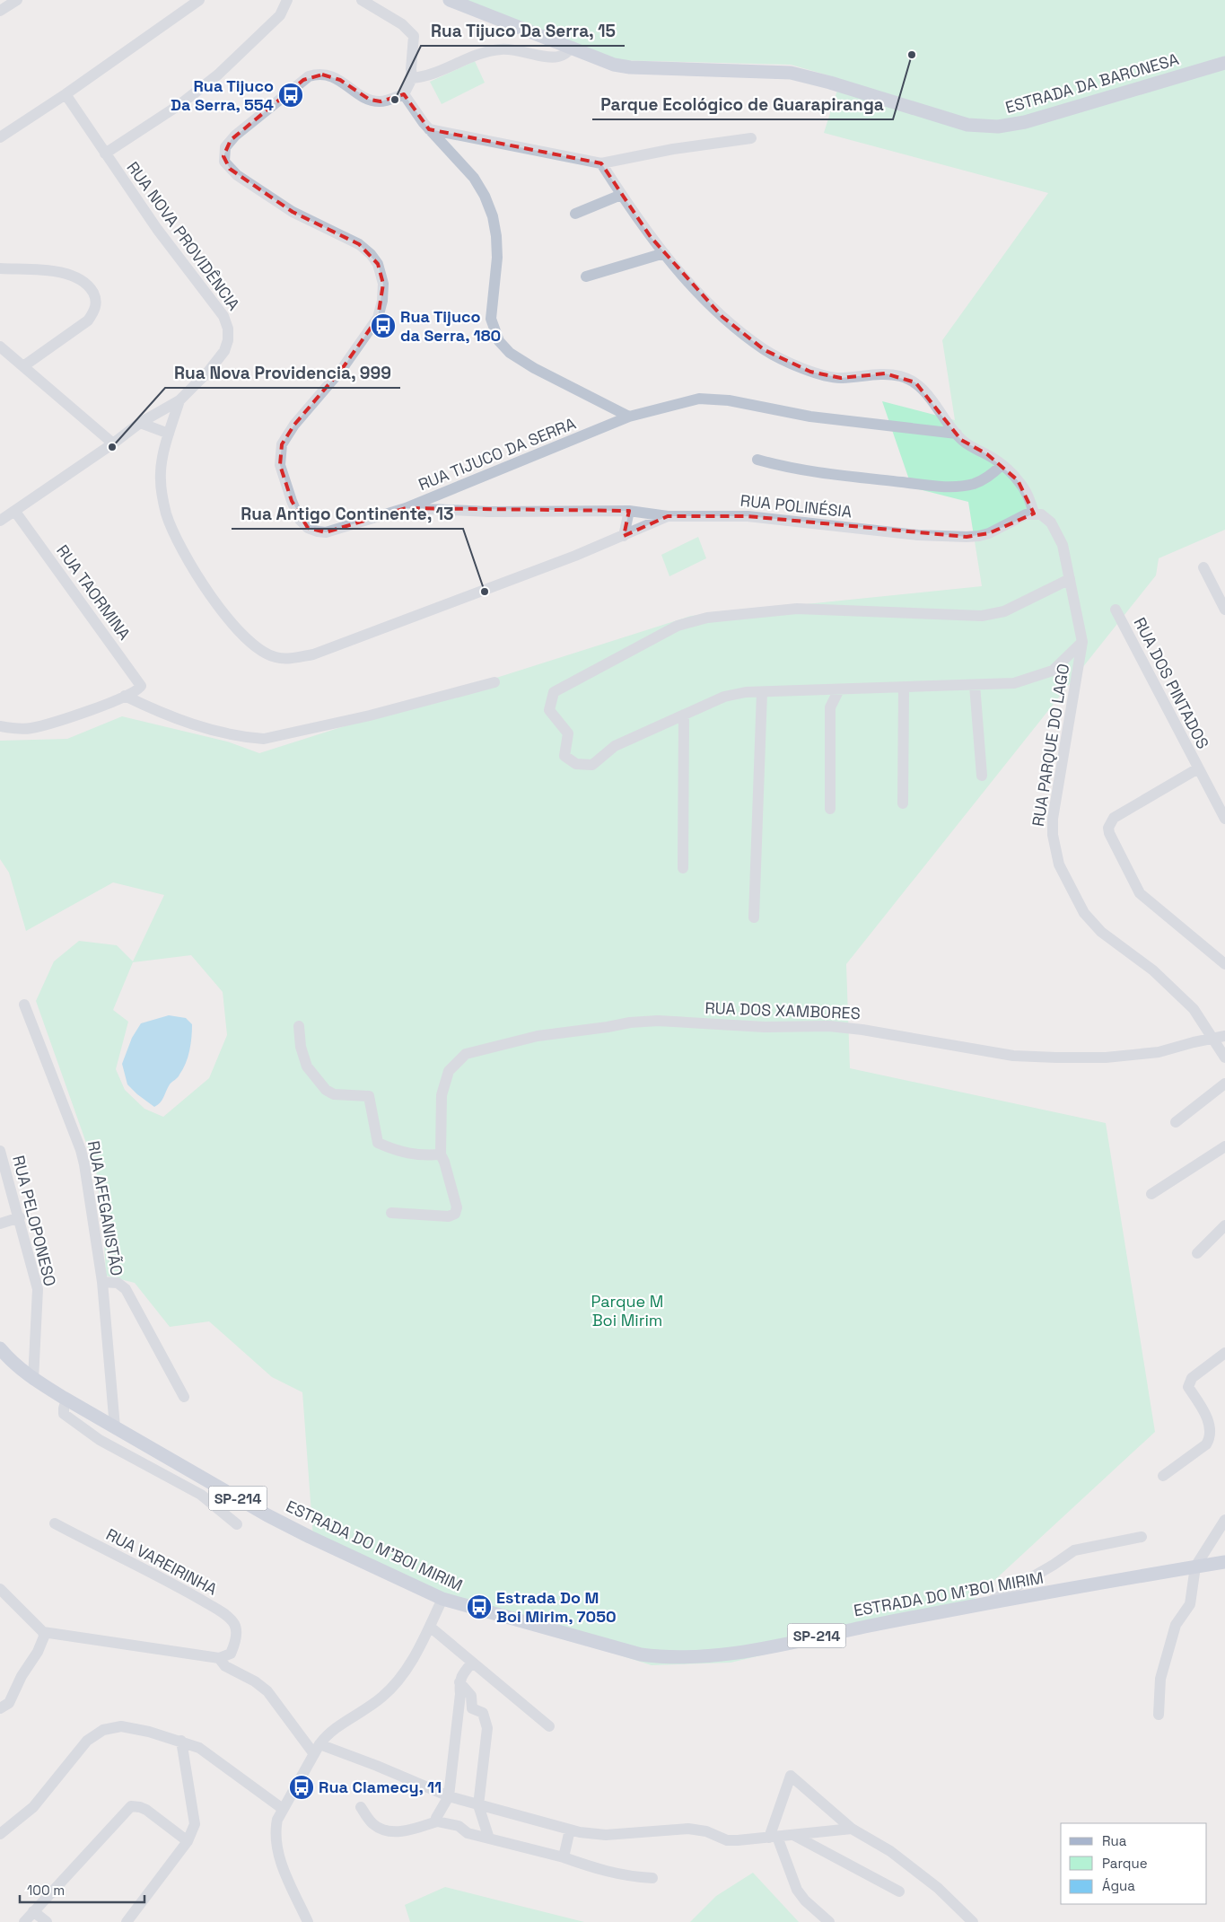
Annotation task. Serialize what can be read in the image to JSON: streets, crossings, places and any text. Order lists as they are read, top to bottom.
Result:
{
  "streets": {
    "main road": ["ESTRADA DA BARONESA", "SP-214", "ESTRADA DO M'BOI MIRIM"],
    "street": [
      "RUA NOVA PROVIDÊNCIA",
      "RUA TIJUCO DA SERRA",
      "RUA POLINÉSIA",
      "RUA TAORMINA",
      "RUA DOS PINTADOS",
      "RUA PARQUE DO LAGO",
      "RUA DOS XAMBORES",
      "RUA AFEGANISTÃO",
      "RUA PELOPONESO",
      "RUA VAREIRINHA"
    ]
  },
  "crossings": [
    ["RUA NOVA PROVIDÊNCIA", "RUA TAORMINA"],
    ["RUA TIJUCO DA SERRA", "RUA POLINÉSIA"],
    ["RUA PARQUE DO LAGO", "RUA DOS XAMBORES"],
    ["RUA AFEGANISTÃO", "ESTRADA DO M'BOI MIRIM"],
    ["RUA PELOPONESO", "ESTRADA DO M'BOI MIRIM"]
  ],
  "parks": ["Parque M Boi Mirim"],
  "places": {
    "other": [
      "Parque Ecológico de Guarapiranga",
      "Rua Tijuco Da Serra, 15",
      "Rua Nova Providencia, 999",
      "Rua Antigo Continente, 13"
    ],
    "bus stop": [
      "Rua Tijuco Da Serra, 554",
      "Rua Tijuco da Serra, 180",
      "Estrada Do M Boi Mirim, 7050",
      "Rua Clamecy, 11"
    ]
  },
  "legend": ["Rua", "Parque", "Água"],
  "scale_bar": "100 m"
}
